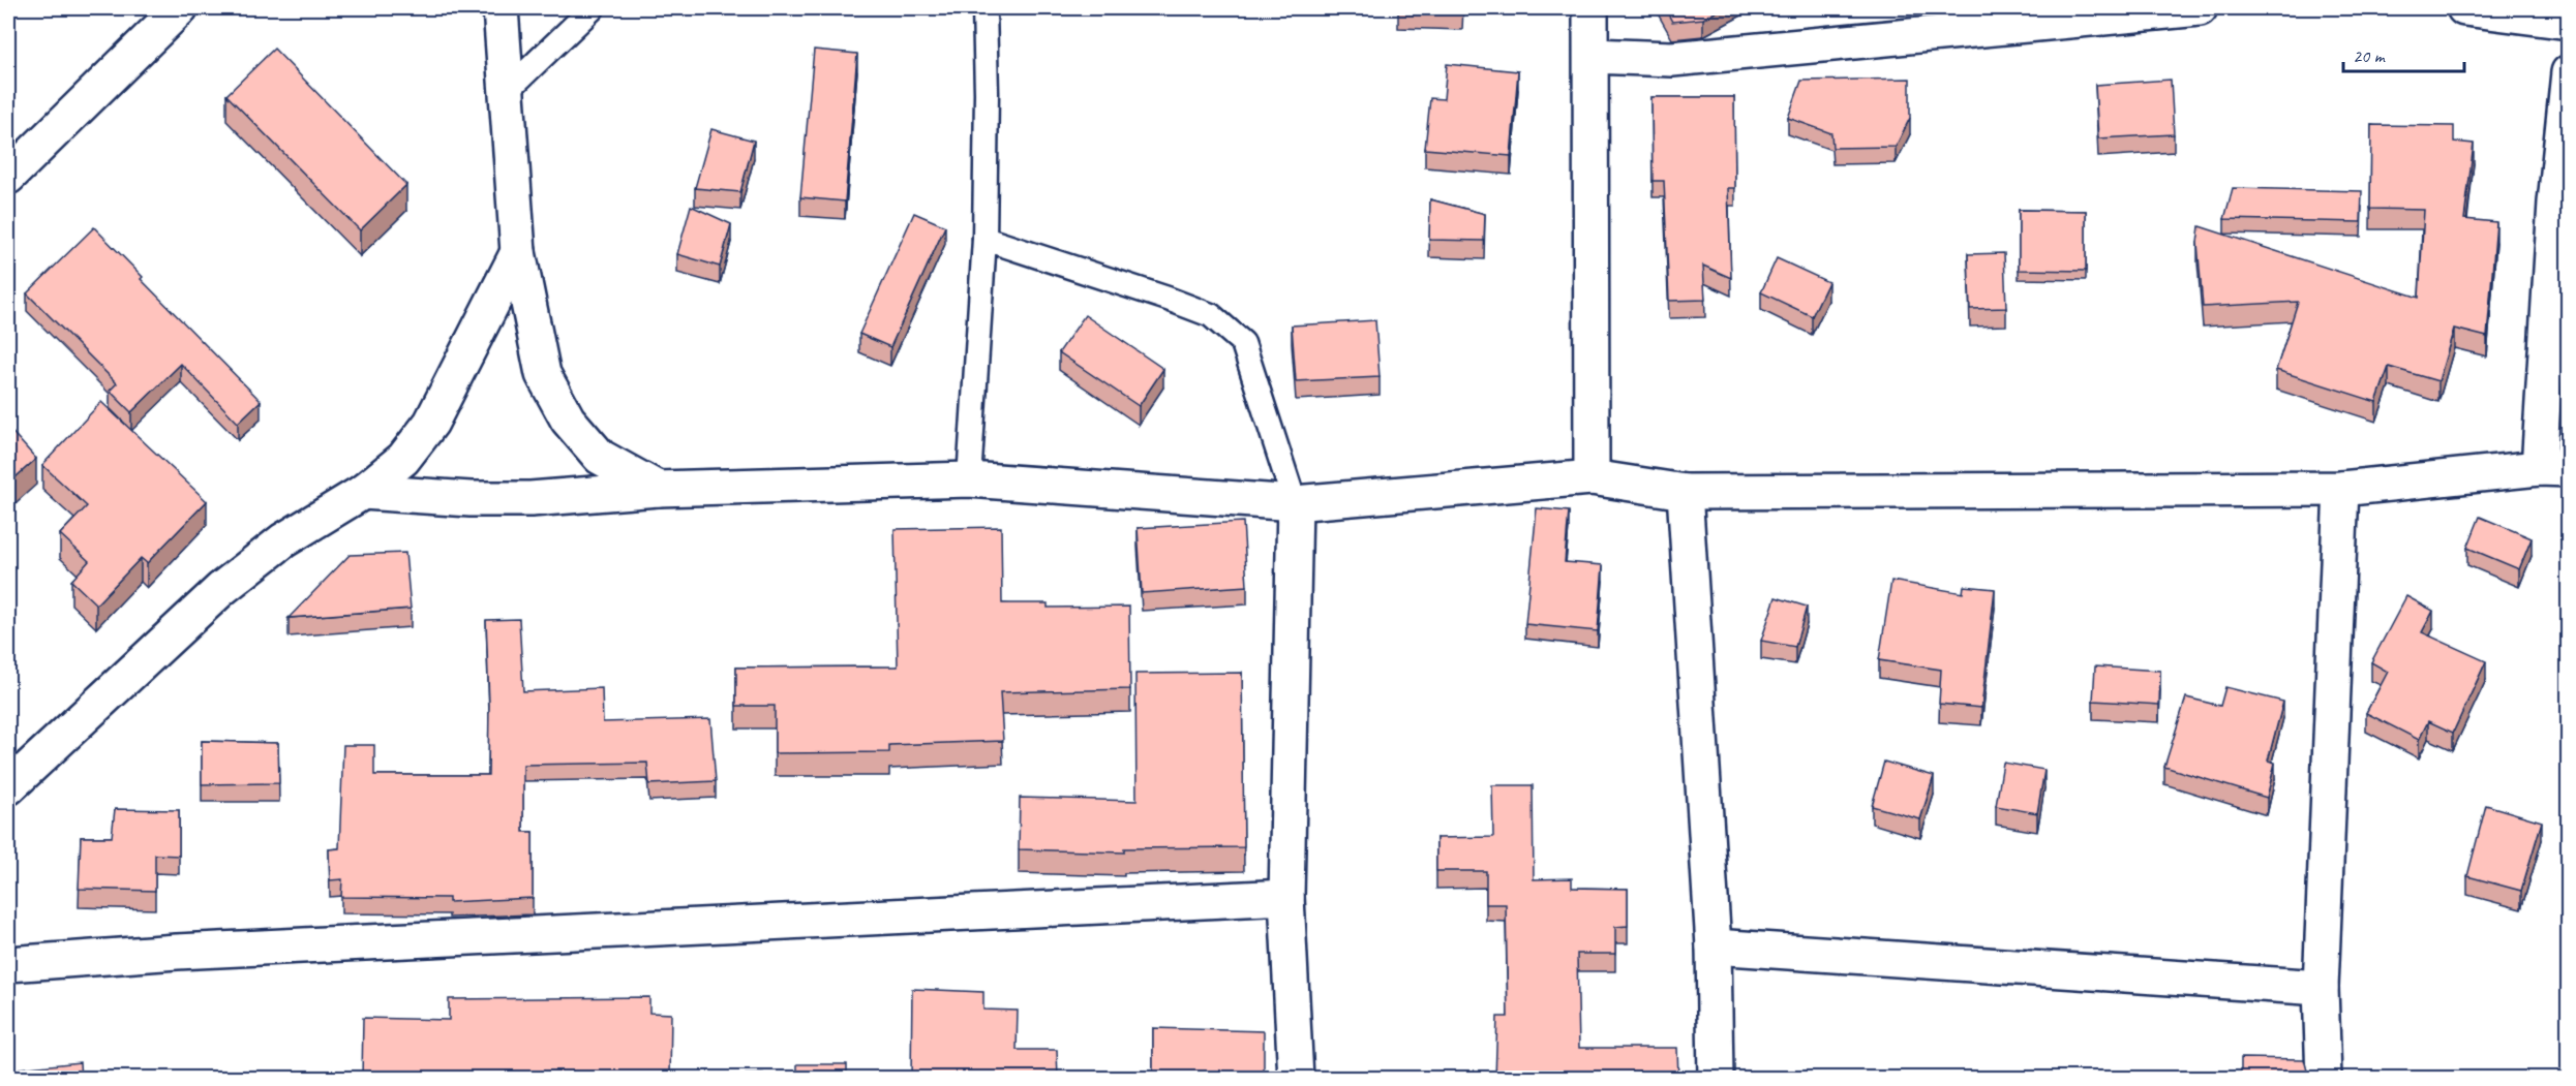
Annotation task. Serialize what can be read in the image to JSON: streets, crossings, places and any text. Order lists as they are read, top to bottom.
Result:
{
  "scale_bar": "20 m"
}
